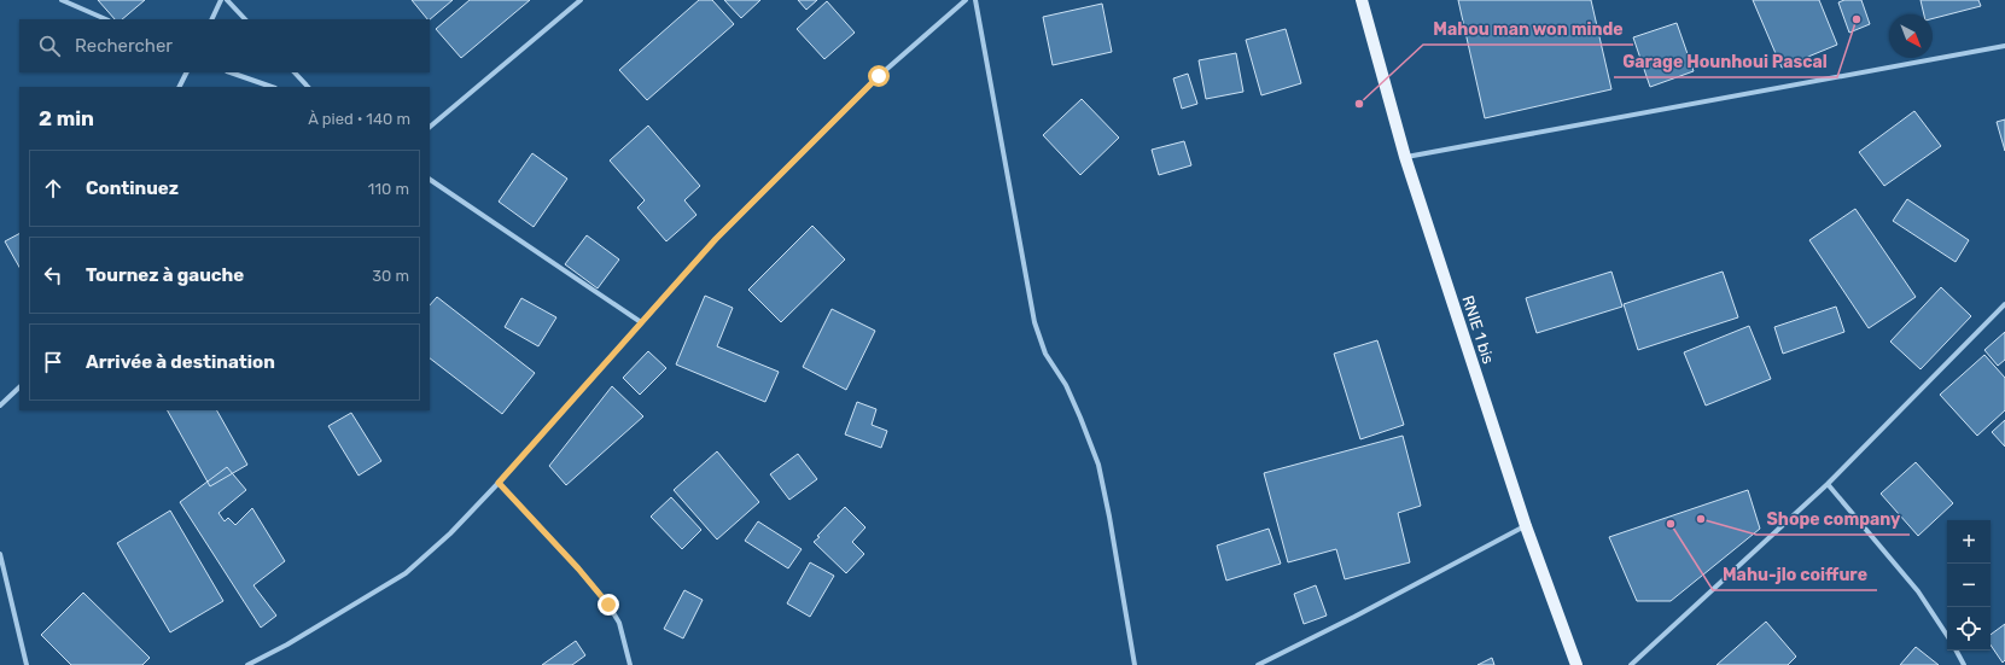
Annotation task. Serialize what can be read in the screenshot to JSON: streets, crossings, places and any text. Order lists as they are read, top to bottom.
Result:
{
  "streets": {
    "main road": ["RNIE 1 bis"]
  },
  "places": [
    "Garage Hounhoui Pascal",
    "Mahou man won minde",
    "Shope company",
    "Mahu-jlo coiffure"
  ],
  "north": "bottom right",
  "page": {
    "search": "Rechercher",
    "heading": ["2 min", "À pied · 140 m"],
    "list": [
      ["Continuez", "110 m"],
      ["Tournez à gauche", "30 m"],
      "Arrivée à destination"
    ],
    "map_buttons": ["+", "−"]
  }
}
